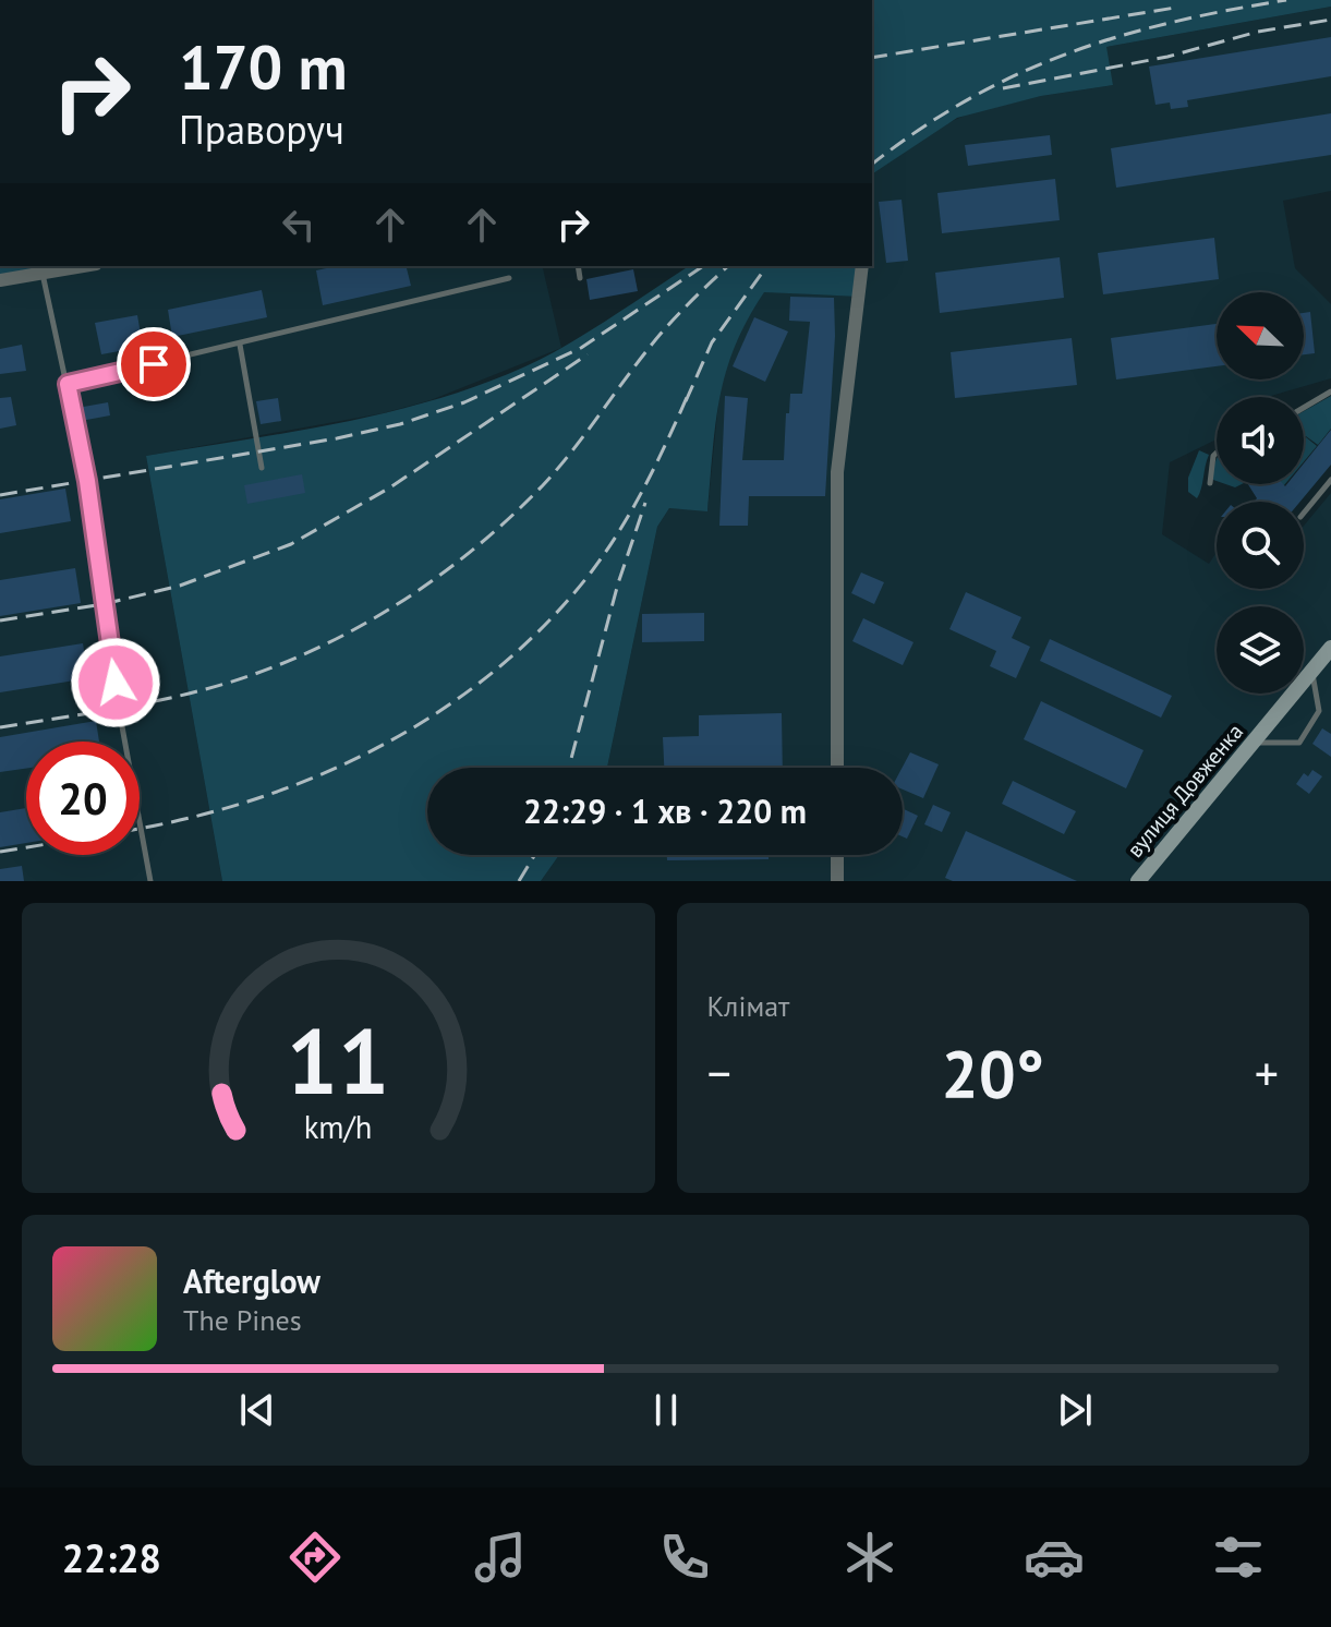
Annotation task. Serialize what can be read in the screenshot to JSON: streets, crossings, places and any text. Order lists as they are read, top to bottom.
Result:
{
  "streets": {
    "main road": ["вулиця Довженка"]
  },
  "north": "top left",
  "page": {
    "turn": ["170 m", "Праворуч"],
    "limit": "20",
    "trip": "22:29 · 1 хв · 220 m",
    "tile": "Клімат",
    "heat": ["−", "20°", "+"],
    "song": ["Afterglow", "The Pines"],
    "tabs": "22:28",
    "gauge": ["11", "km/h"]
  }
}
